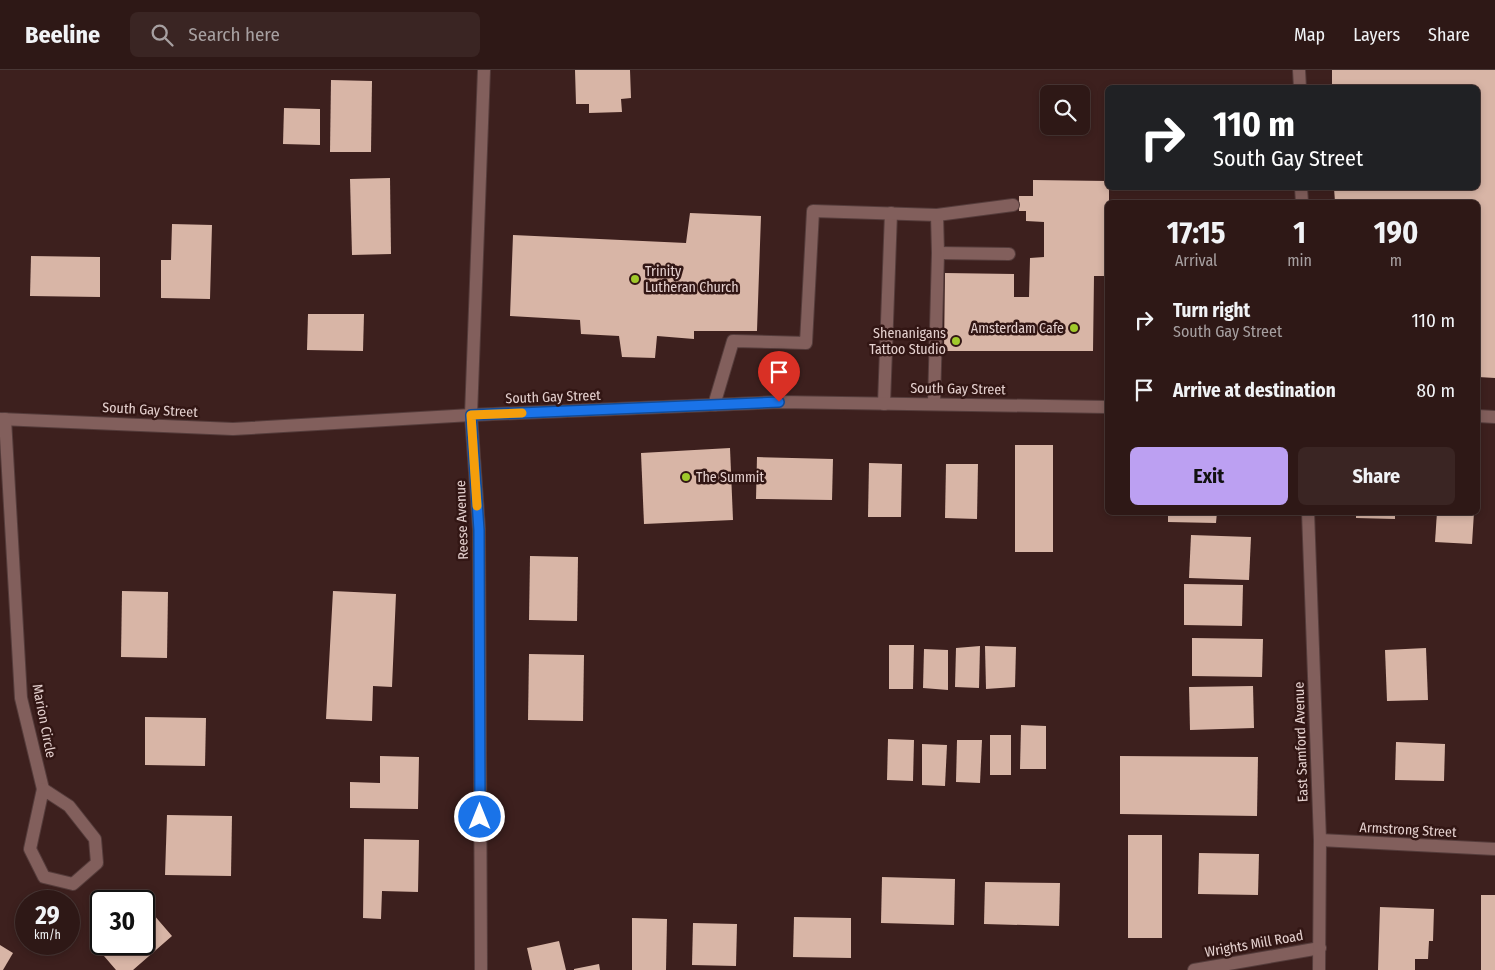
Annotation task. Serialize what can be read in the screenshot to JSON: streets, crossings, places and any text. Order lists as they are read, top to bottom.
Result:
{
  "streets": {
    "street": [
      "South Gay Street",
      "Reese Avenue",
      "Marion Circle",
      "East Samford Avenue",
      "Armstrong Street",
      "Wrights Mill Road"
    ]
  },
  "crossings": [
    ["South Gay Street", "Reese Avenue"],
    ["South Gay Street", "Marion Circle"],
    ["East Samford Avenue", "Armstrong Street"],
    ["East Samford Avenue", "Wrights Mill Road"]
  ],
  "places": [
    "Trinity Lutheran Church",
    "Amsterdam Cafe",
    "Shenanigans Tattoo Studio",
    "The Summit"
  ],
  "page": {
    "header": "Beeline",
    "search": "Search here",
    "nav": ["Map", "Layers", "Share"],
    "turn": ["110 m", "South Gay Street"],
    "eta": [
      "17:15",
      "Arrival",
      "1",
      "min",
      "190",
      "m"
    ],
    "list": [
      {
        "name": "Turn right",
        "note": "South Gay Street",
        "value": "110 m"
      },
      {
        "name": "Arrive at destination",
        "value": "80 m"
      }
    ],
    "buttons": ["Exit", "Share"],
    "speed": "29 km/h",
    "limit": "30"
  }
}
